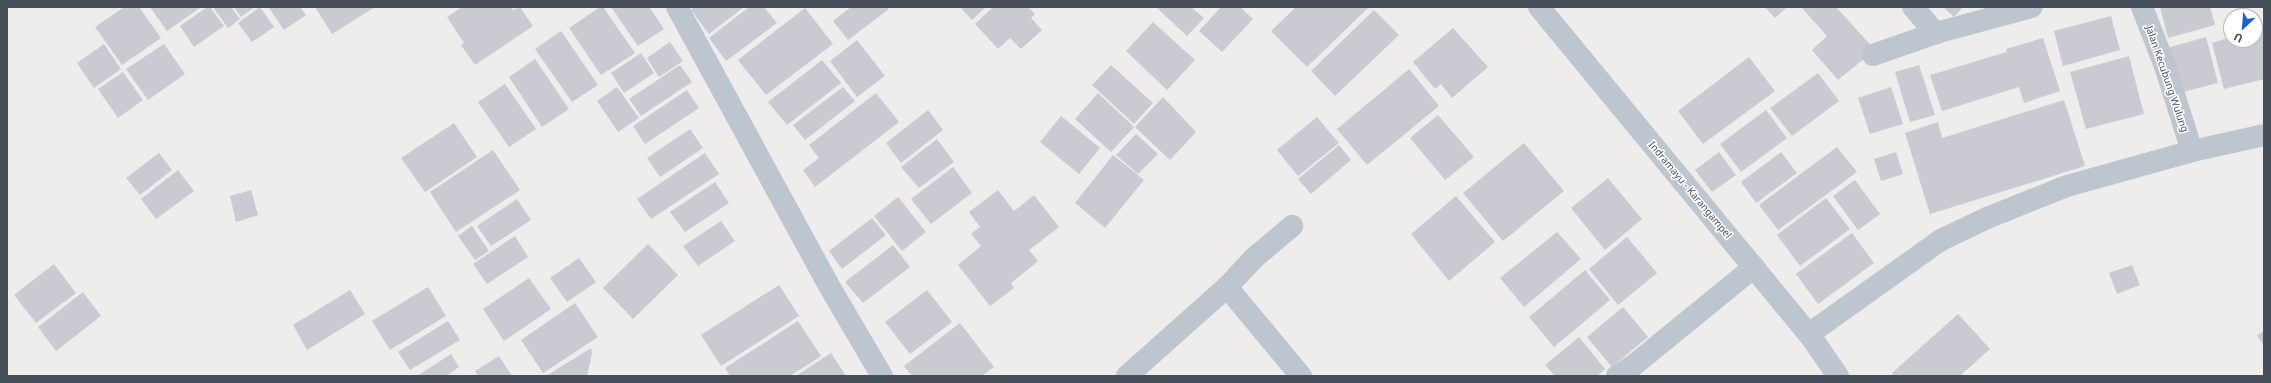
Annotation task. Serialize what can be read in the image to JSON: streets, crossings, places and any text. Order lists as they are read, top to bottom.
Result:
{
  "streets": {
    "street": ["Jalan Kecubung Wulung", "Indramayu - Karangampel"]
  },
  "north": "bottom left"
}
